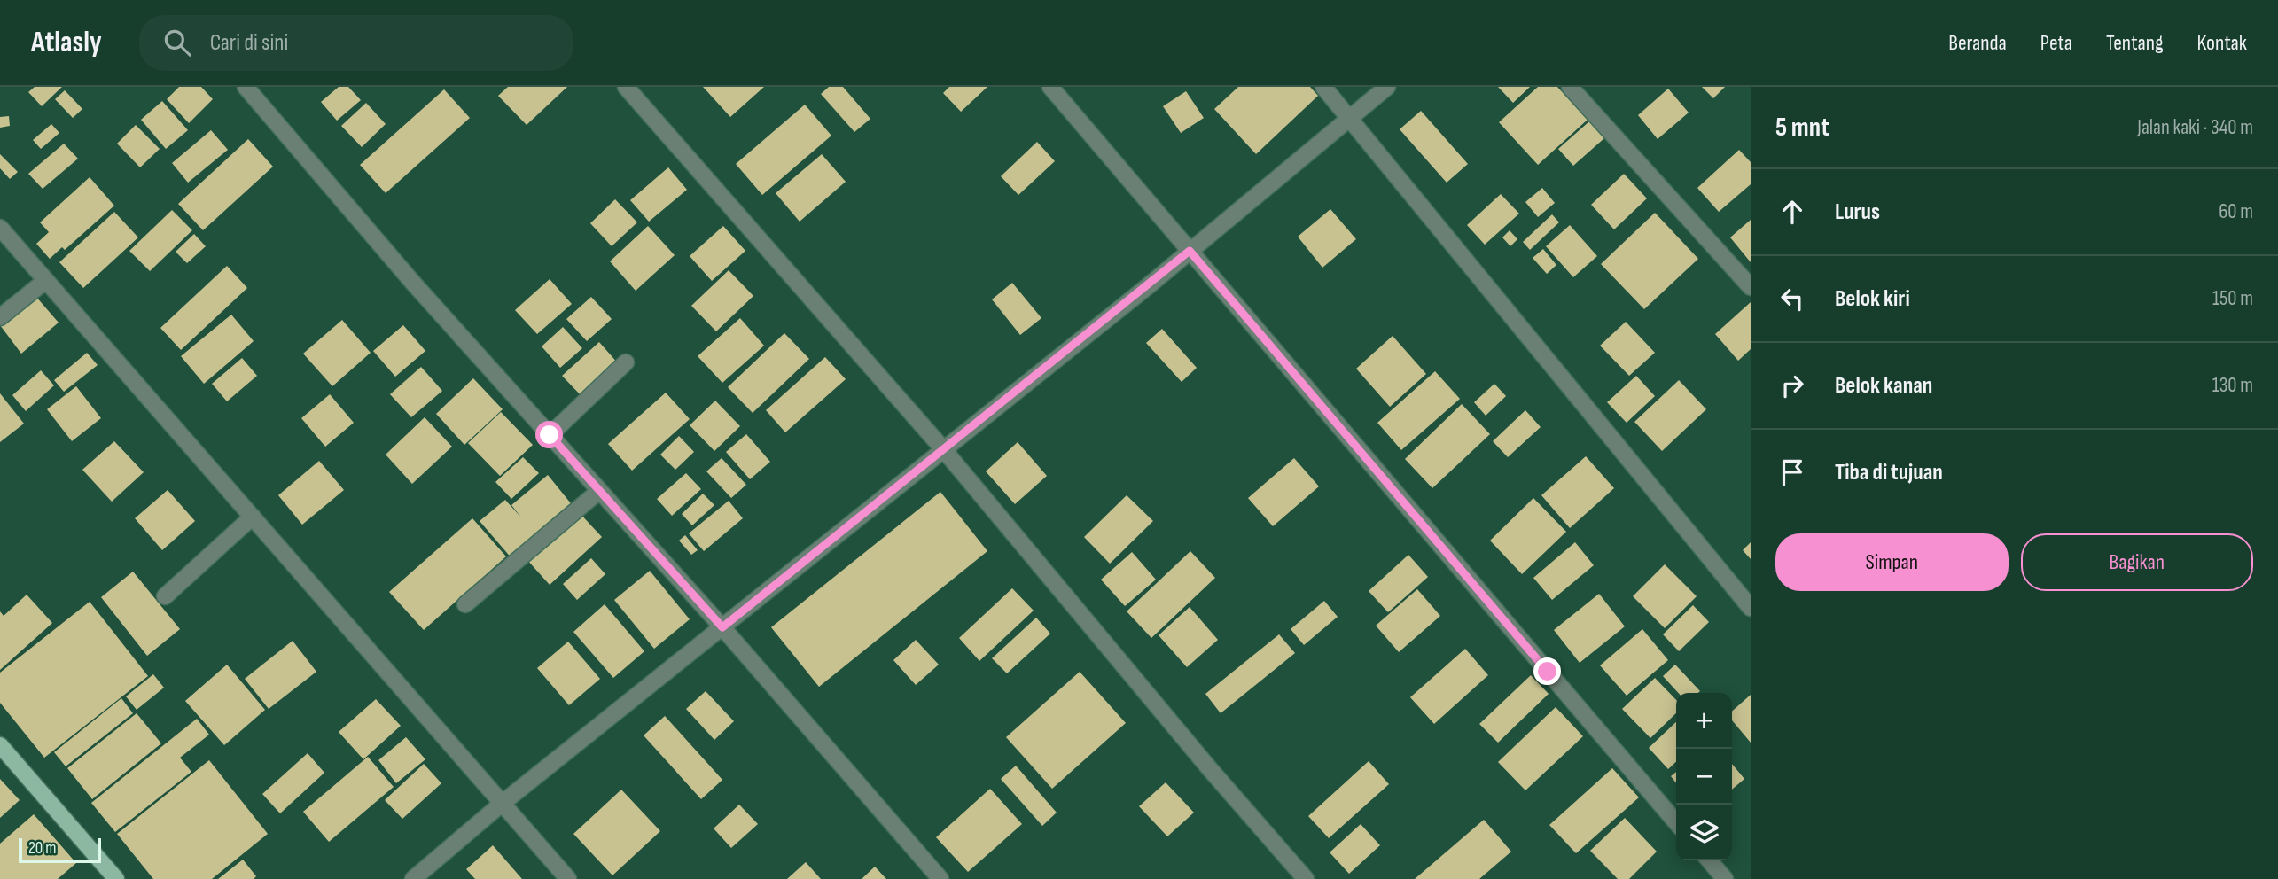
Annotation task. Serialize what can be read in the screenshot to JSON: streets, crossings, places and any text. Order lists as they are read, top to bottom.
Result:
{
  "scale_bar": "20 m",
  "page": {
    "header": "Atlasly",
    "search": "Cari di sini",
    "nav": [
      "Beranda",
      "Peta",
      "Tentang",
      "Kontak"
    ],
    "heading": ["5 mnt", "Jalan kaki · 340 m"],
    "list": [
      ["Lurus", "60 m"],
      ["Belok kiri", "150 m"],
      ["Belok kanan", "130 m"],
      "Tiba di tujuan"
    ],
    "buttons": ["Simpan", "Bagikan"],
    "map_buttons": ["+", "−"],
    "scale": "20 m"
  }
}
